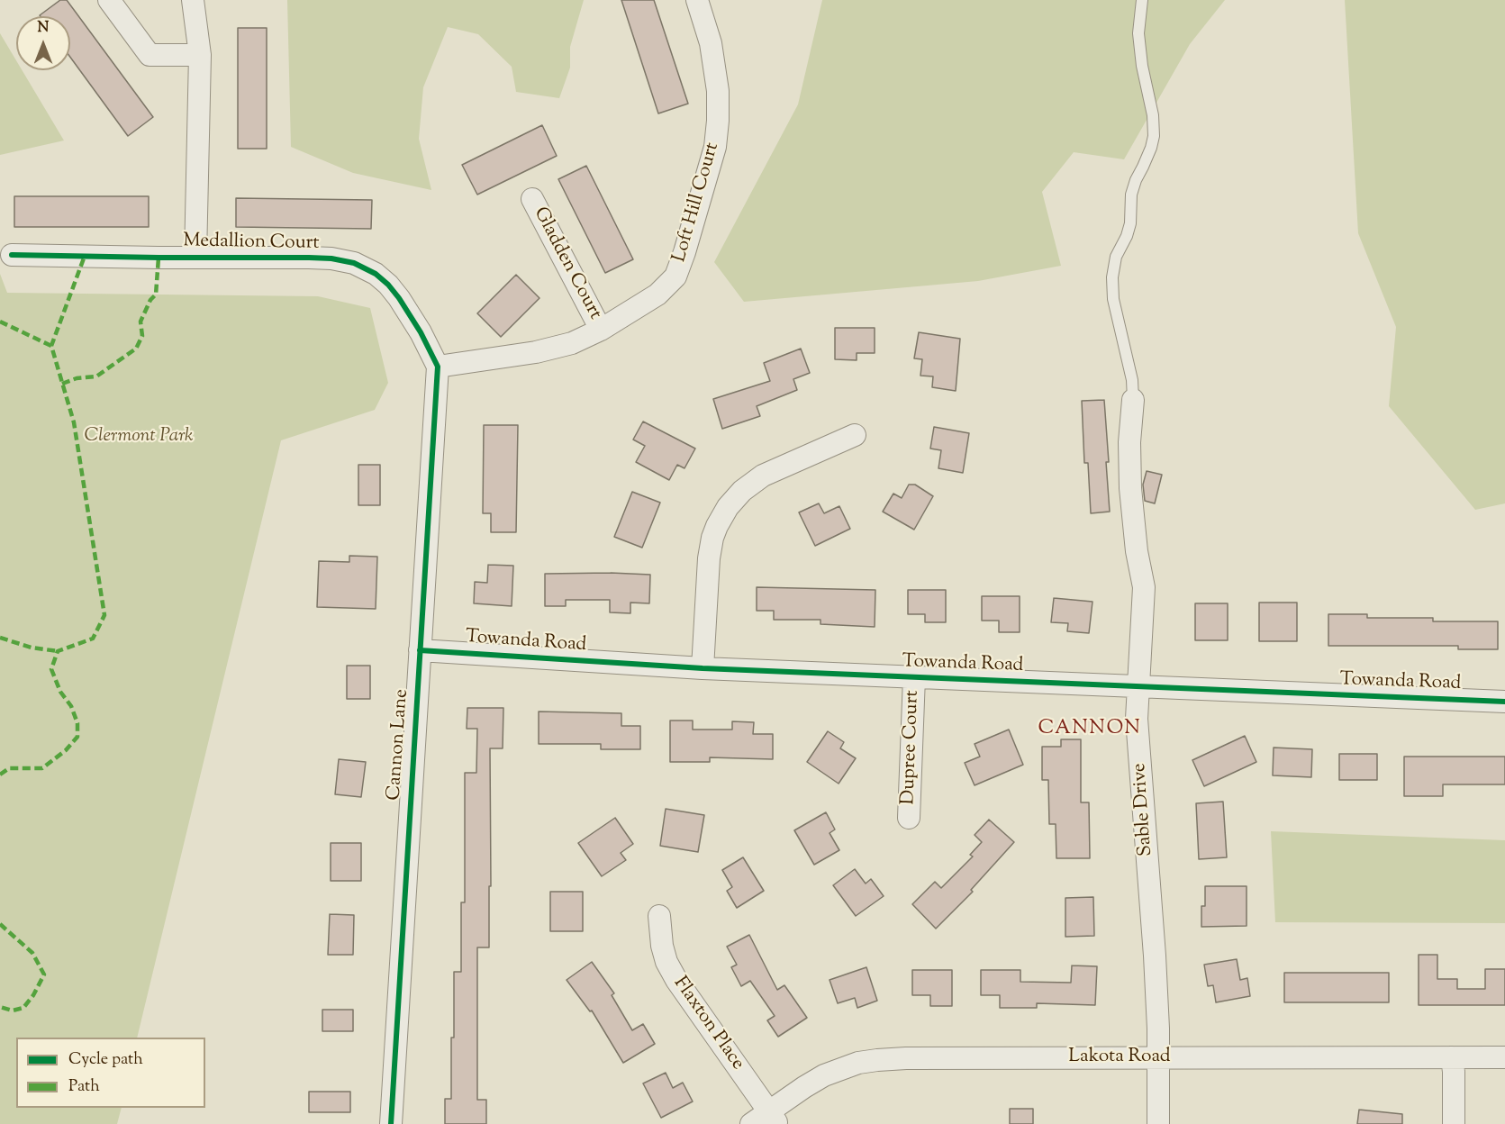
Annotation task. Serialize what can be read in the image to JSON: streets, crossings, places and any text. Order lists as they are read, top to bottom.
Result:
{
  "streets": {
    "street": [
      "Loft Hill Court",
      "Medallion Court",
      "Gladden Court",
      "Towanda Road",
      "Cannon Lane",
      "Dupree Court",
      "Sable Drive",
      "Flaxton Place",
      "Lakota Road"
    ]
  },
  "crossings": [
    ["Loft Hill Court", "Medallion Court"],
    ["Loft Hill Court", "Gladden Court"],
    ["Loft Hill Court", "Cannon Lane"],
    ["Medallion Court", "Cannon Lane"],
    ["Towanda Road", "Cannon Lane"],
    ["Towanda Road", "Dupree Court"],
    ["Towanda Road", "Sable Drive"],
    ["Sable Drive", "Lakota Road"],
    ["Flaxton Place", "Lakota Road"]
  ],
  "districts": ["CANNON"],
  "parks": ["Clermont Park"],
  "legend": ["Cycle path", "Path"],
  "north": "top"
}
